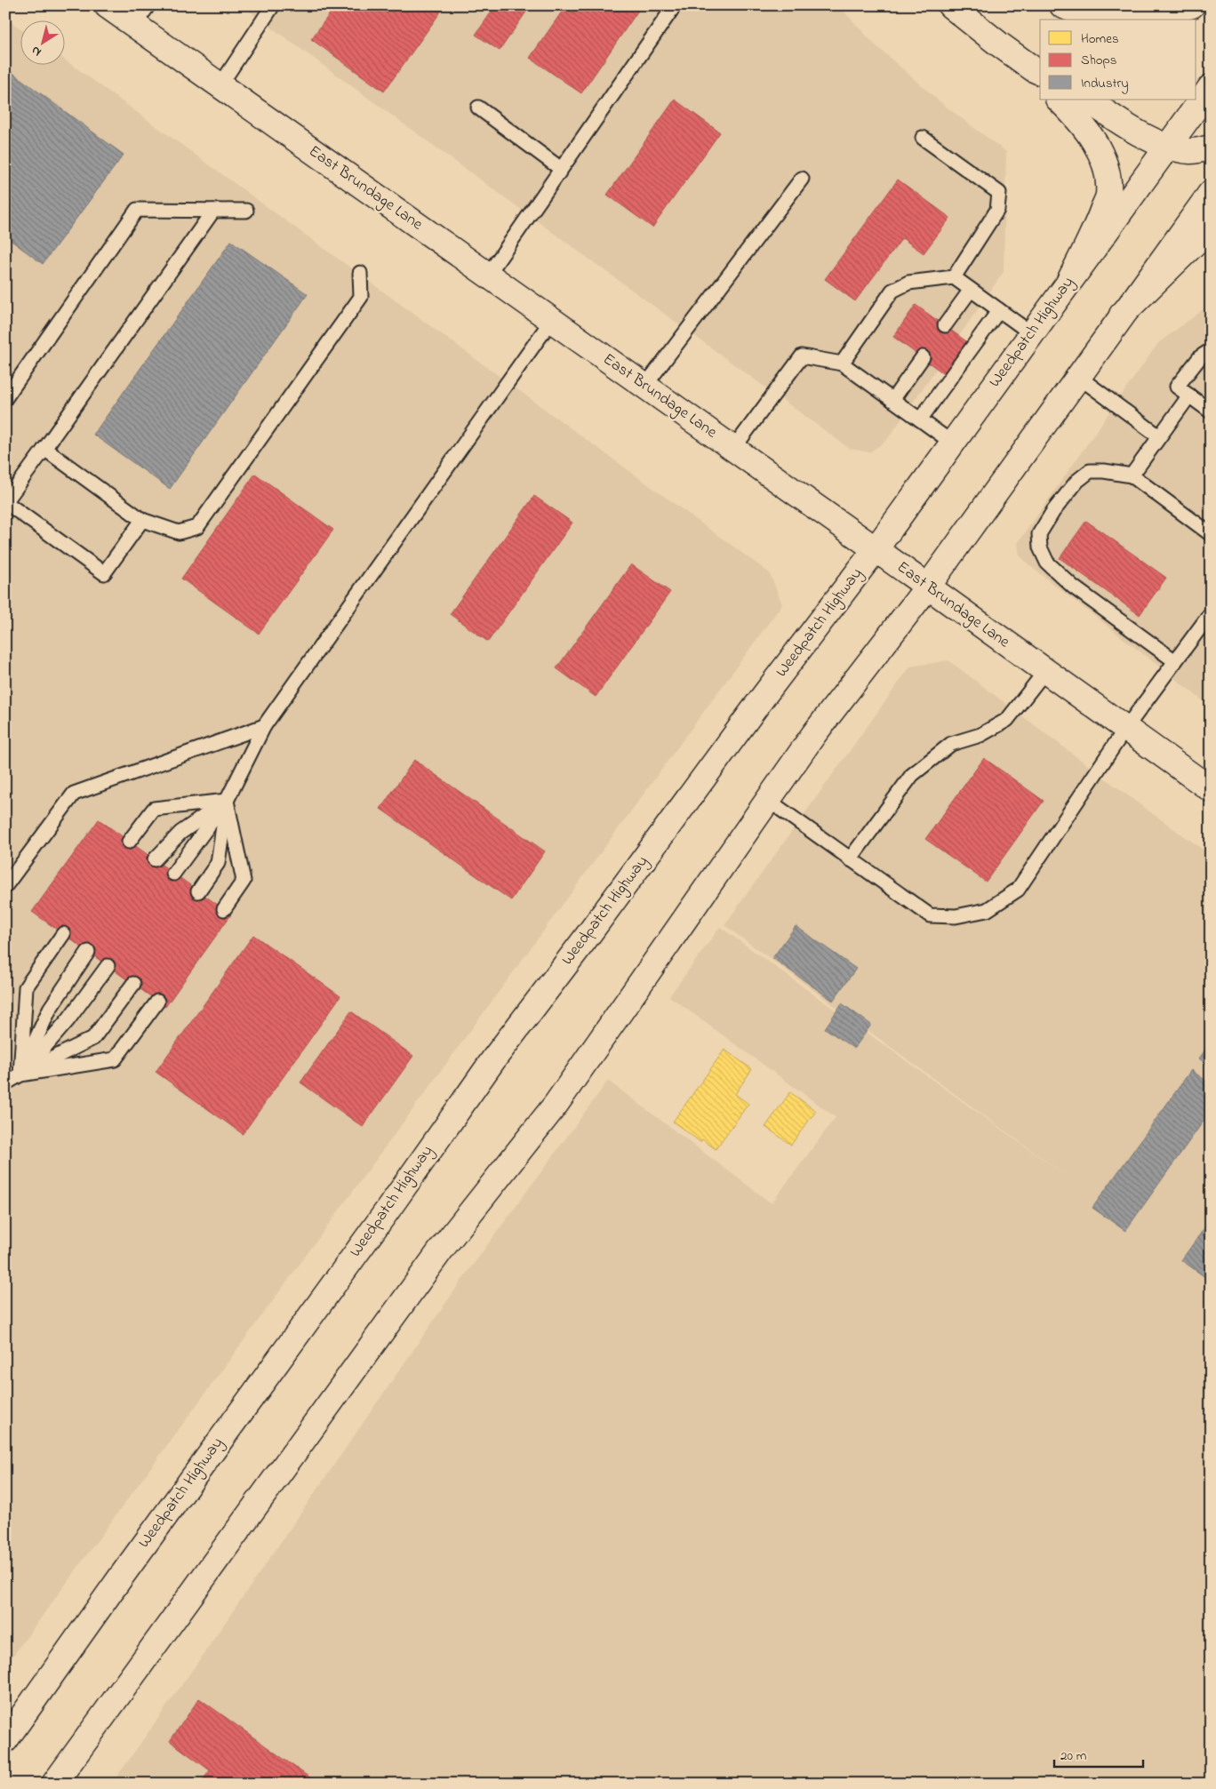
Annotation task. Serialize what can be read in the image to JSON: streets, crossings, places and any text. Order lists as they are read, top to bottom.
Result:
{
  "streets": {
    "main road": ["East Brundage Lane", "Weedpatch Highway"]
  },
  "crossings": [
    ["East Brundage Lane", "Weedpatch Highway"]
  ],
  "legend": ["Homes", "Shops", "Industry"],
  "scale_bar": "20 m",
  "north": "bottom left"
}
